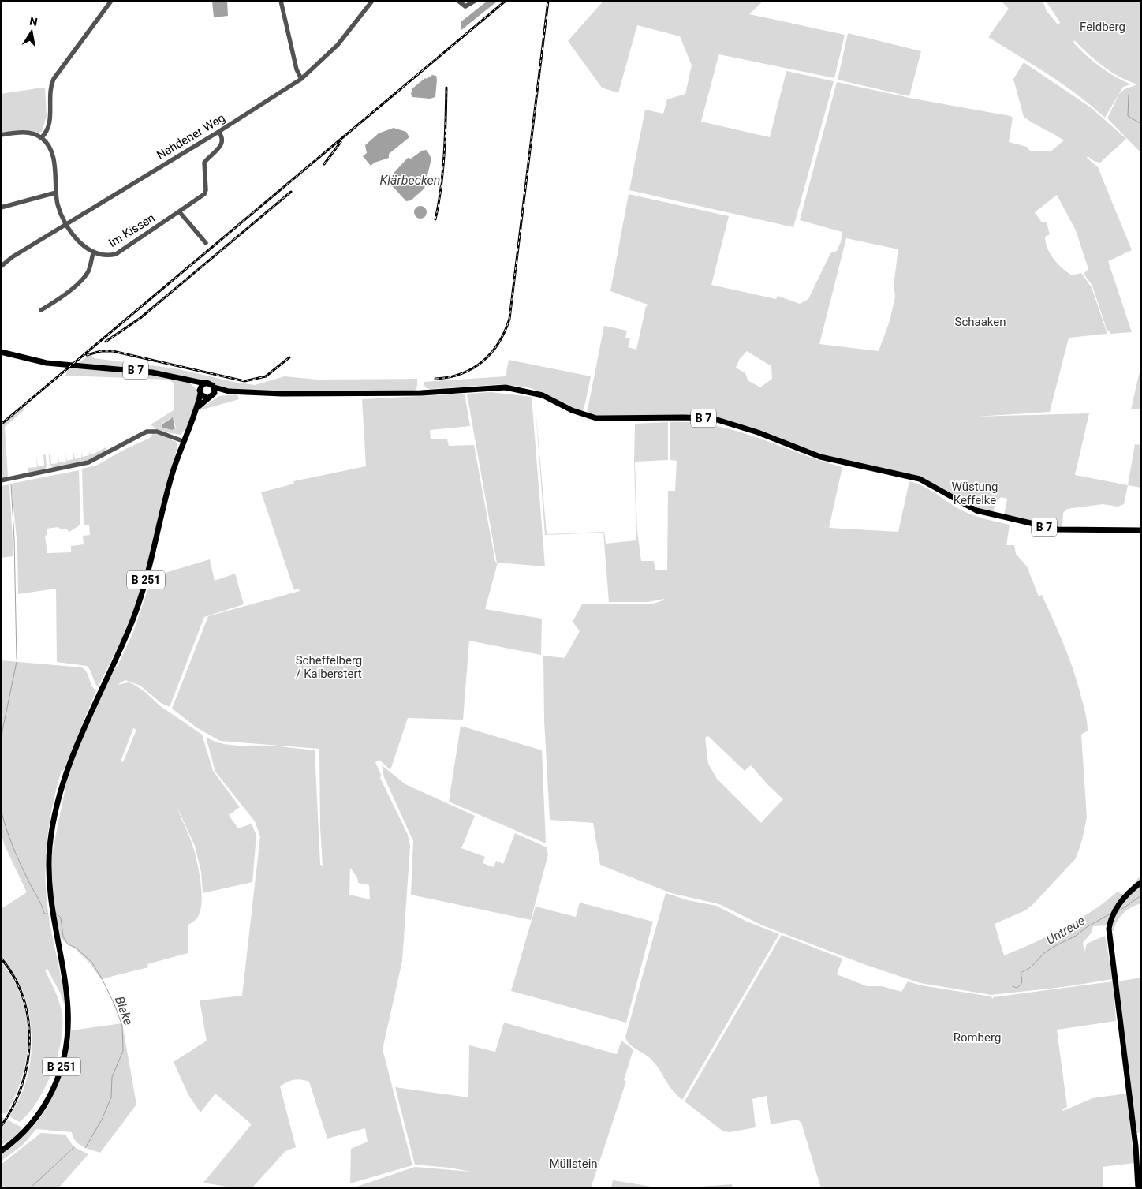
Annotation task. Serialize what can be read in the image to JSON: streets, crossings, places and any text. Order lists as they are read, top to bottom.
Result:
{
  "streets": {
    "main road": ["B 7", "B 251"],
    "street": ["Nehdener Weg", "Im Kissen"]
  },
  "crossings": [
    ["Nehdener Weg", "Im Kissen"],
    ["B 7", "B 251"]
  ],
  "water": ["Klärbecken", "Untreue", "Bieke"],
  "parks": [
    "Feldberg",
    "Schaaken",
    "Wüstung Keffelke",
    "Scheffelberg / Kalberstert",
    "Romberg",
    "Müllstein"
  ],
  "north": "top"
}
